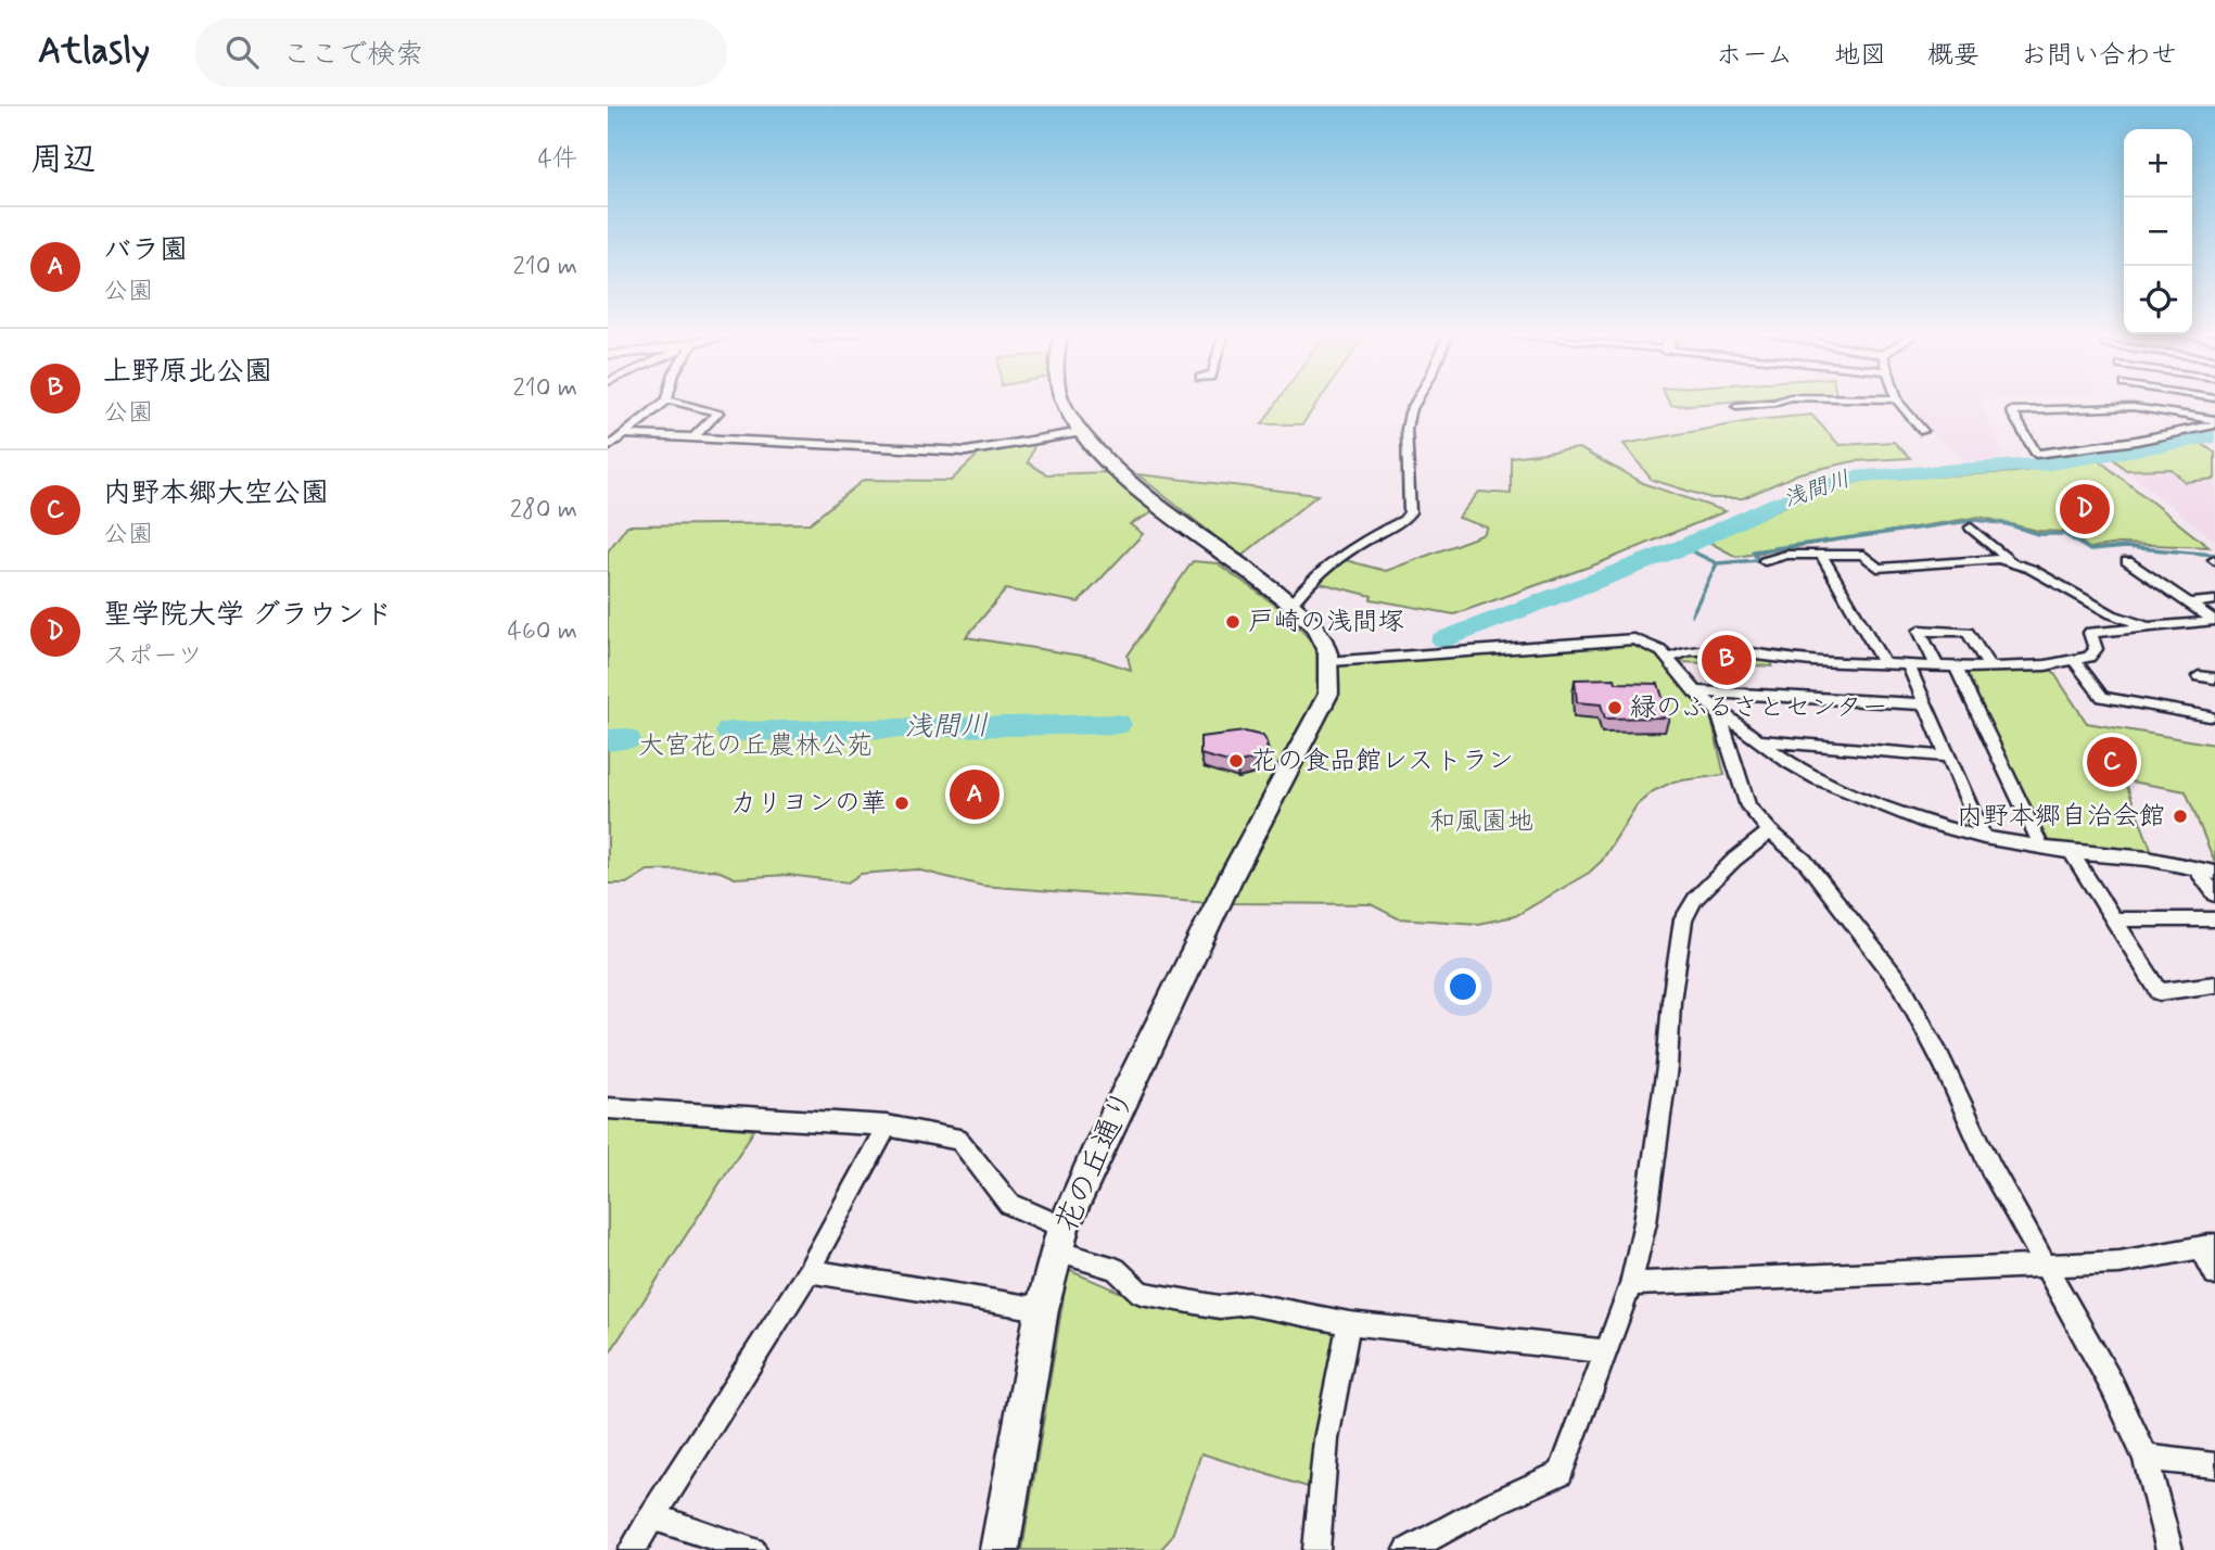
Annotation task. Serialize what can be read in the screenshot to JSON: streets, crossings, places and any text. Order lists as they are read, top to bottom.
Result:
{
  "streets": {
    "street": ["花の丘通り"]
  },
  "water": ["浅間川"],
  "parks": ["大宮花の丘農林公苑", "和風園地"],
  "places": [
    "戸崎の浅間塚",
    "緑のふるさとセンター",
    "花の食品館レストラン",
    "カリヨンの華",
    "内野本郷自治会館"
  ],
  "page": {
    "header": "Atlasly",
    "search": "ここで検索",
    "nav": [
      "ホーム",
      "地図",
      "概要",
      "お問い合わせ"
    ],
    "heading": ["周辺", "4件"],
    "map_buttons": ["+", "−"],
    "list": [
      {
        "mark": "A",
        "name": "バラ園",
        "note": "公園",
        "value": "210 m"
      },
      {
        "mark": "B",
        "name": "上野原北公園",
        "note": "公園",
        "value": "210 m"
      },
      {
        "mark": "C",
        "name": "内野本郷大空公園",
        "note": "公園",
        "value": "280 m"
      },
      {
        "mark": "D",
        "name": "聖学院大学 グラウンド",
        "note": "スポーツ",
        "value": "460 m"
      }
    ],
    "pins": [
      "D",
      "B",
      "C",
      "A"
    ]
  }
}
